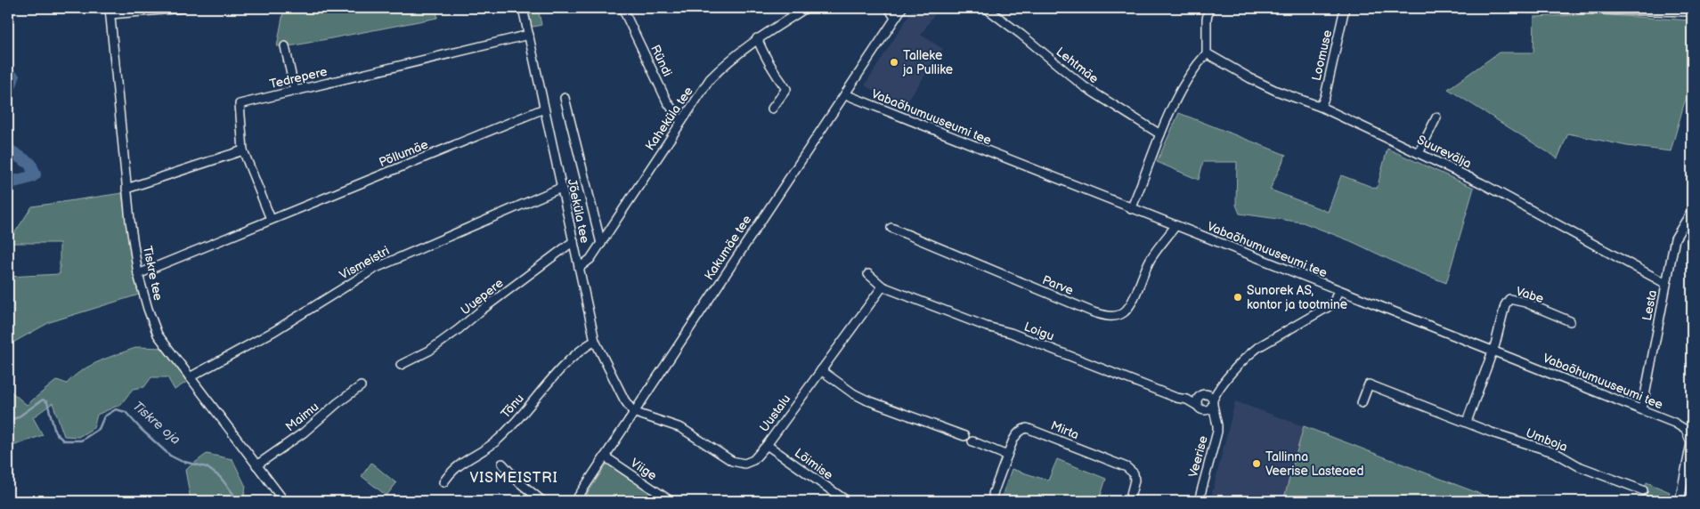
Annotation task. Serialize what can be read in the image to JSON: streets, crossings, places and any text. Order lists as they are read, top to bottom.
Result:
{
  "streets": {
    "street": [
      "Loomuse",
      "Ründi",
      "Lehtmäe",
      "Tedrepere",
      "Vabaõhumuuseumi tee",
      "Kaheküla tee",
      "Suurevälja",
      "Põllumäe",
      "Jõeküla tee",
      "Kakumäe tee",
      "Vismeistri",
      "Tiskre tee",
      "Parve",
      "Vabe",
      "Uuepere",
      "Lesta",
      "Loigu",
      "Tõnu",
      "Uustalu",
      "Maimu",
      "Mirta",
      "Umboja",
      "Veerise",
      "Lõimise",
      "Viige"
    ]
  },
  "crossings": [
    ["Loomuse", "Suurevälja"],
    ["Ründi", "Kaheküla tee"],
    ["Tedrepere", "Jõeküla tee"],
    ["Vabaõhumuuseumi tee", "Kakumäe tee"],
    ["Vabaõhumuuseumi tee", "Parve"],
    ["Vabaõhumuuseumi tee", "Vabe"],
    ["Vabaõhumuuseumi tee", "Lesta"],
    ["Vabaõhumuuseumi tee", "Loigu"],
    ["Kaheküla tee", "Jõeküla tee"],
    ["Suurevälja", "Lesta"],
    ["Põllumäe", "Jõeküla tee"],
    ["Põllumäe", "Tiskre tee"],
    ["Jõeküla tee", "Kakumäe tee"],
    ["Jõeküla tee", "Vismeistri"],
    ["Jõeküla tee", "Uuepere"],
    ["Jõeküla tee", "Tõnu"],
    ["Jõeküla tee", "Uustalu"],
    ["Kakumäe tee", "Uustalu"],
    ["Kakumäe tee", "Viige"],
    ["Vismeistri", "Tiskre tee"],
    ["Tiskre tee", "Maimu"],
    ["Loigu", "Uustalu"],
    ["Loigu", "Veerise"],
    ["Uustalu", "Lõimise"]
  ],
  "districts": ["VISMEISTRI"],
  "water": ["Tiskre oja"],
  "places": ["Talleke ja Pullike", "Sunorek AS, kontor ja tootmine", "Tallinna Veerise Lasteaed"]
}
